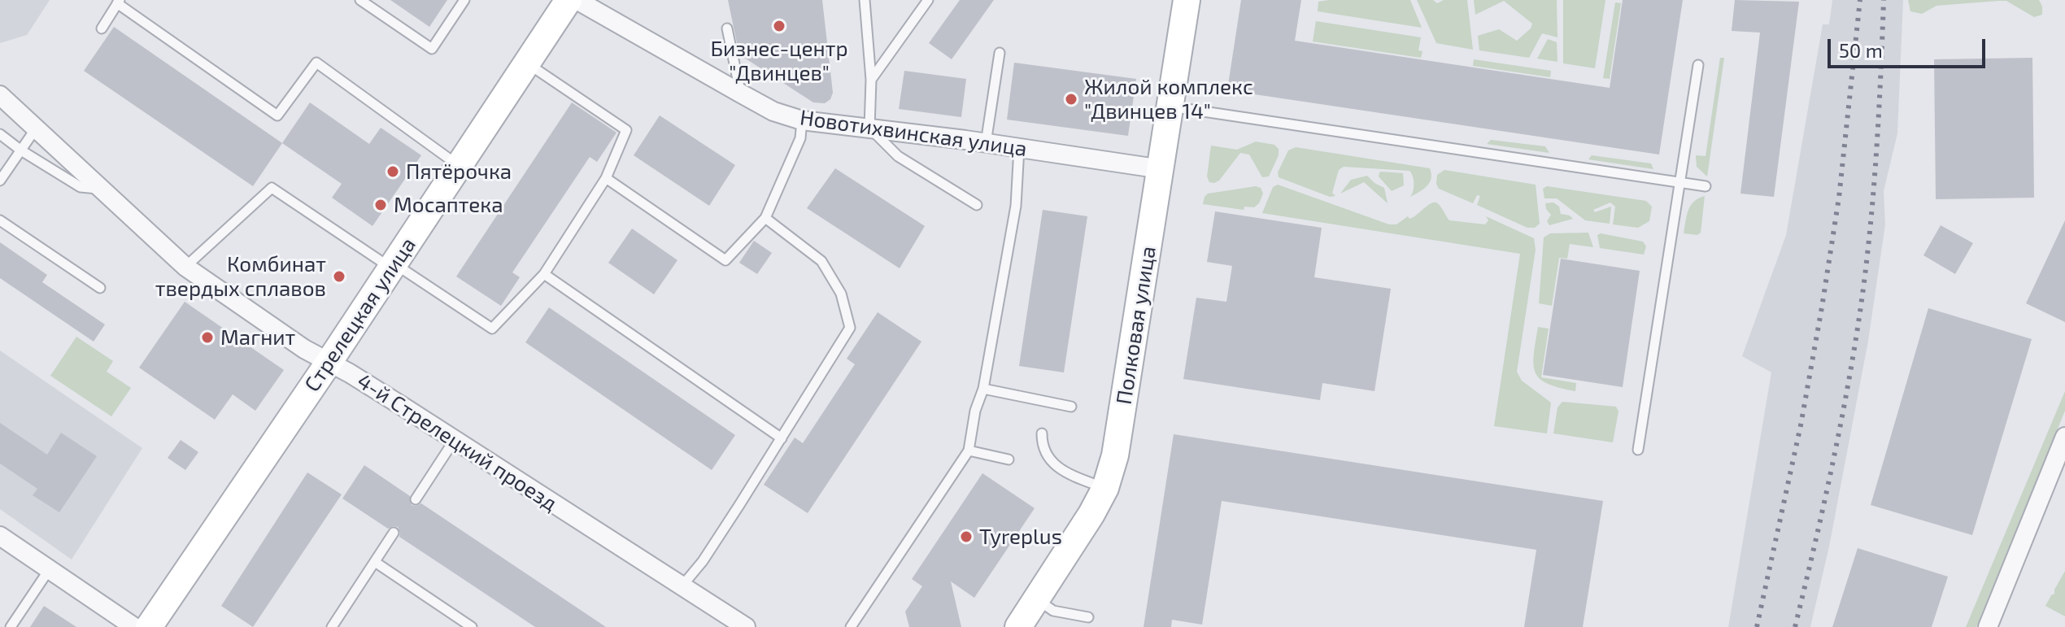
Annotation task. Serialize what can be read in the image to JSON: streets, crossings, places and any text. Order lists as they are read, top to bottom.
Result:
{
  "streets": {
    "street": [
      "Новотихвинская улица",
      "Стрелецкая улица",
      "Полковая улица",
      "4-й Стрелецкий проезд"
    ]
  },
  "crossings": [
    ["Новотихвинская улица", "Полковая улица"],
    ["Стрелецкая улица", "4-й Стрелецкий проезд"]
  ],
  "places": [
    "Бизнес-центр \"Двинцев\"",
    "Жилой комплекс \"Двинцев 14\"",
    "Пятёрочка",
    "Мосаптека",
    "Комбинат твердых сплавов",
    "Магнит",
    "Tyreplus"
  ],
  "scale_bar": "50 m"
}
